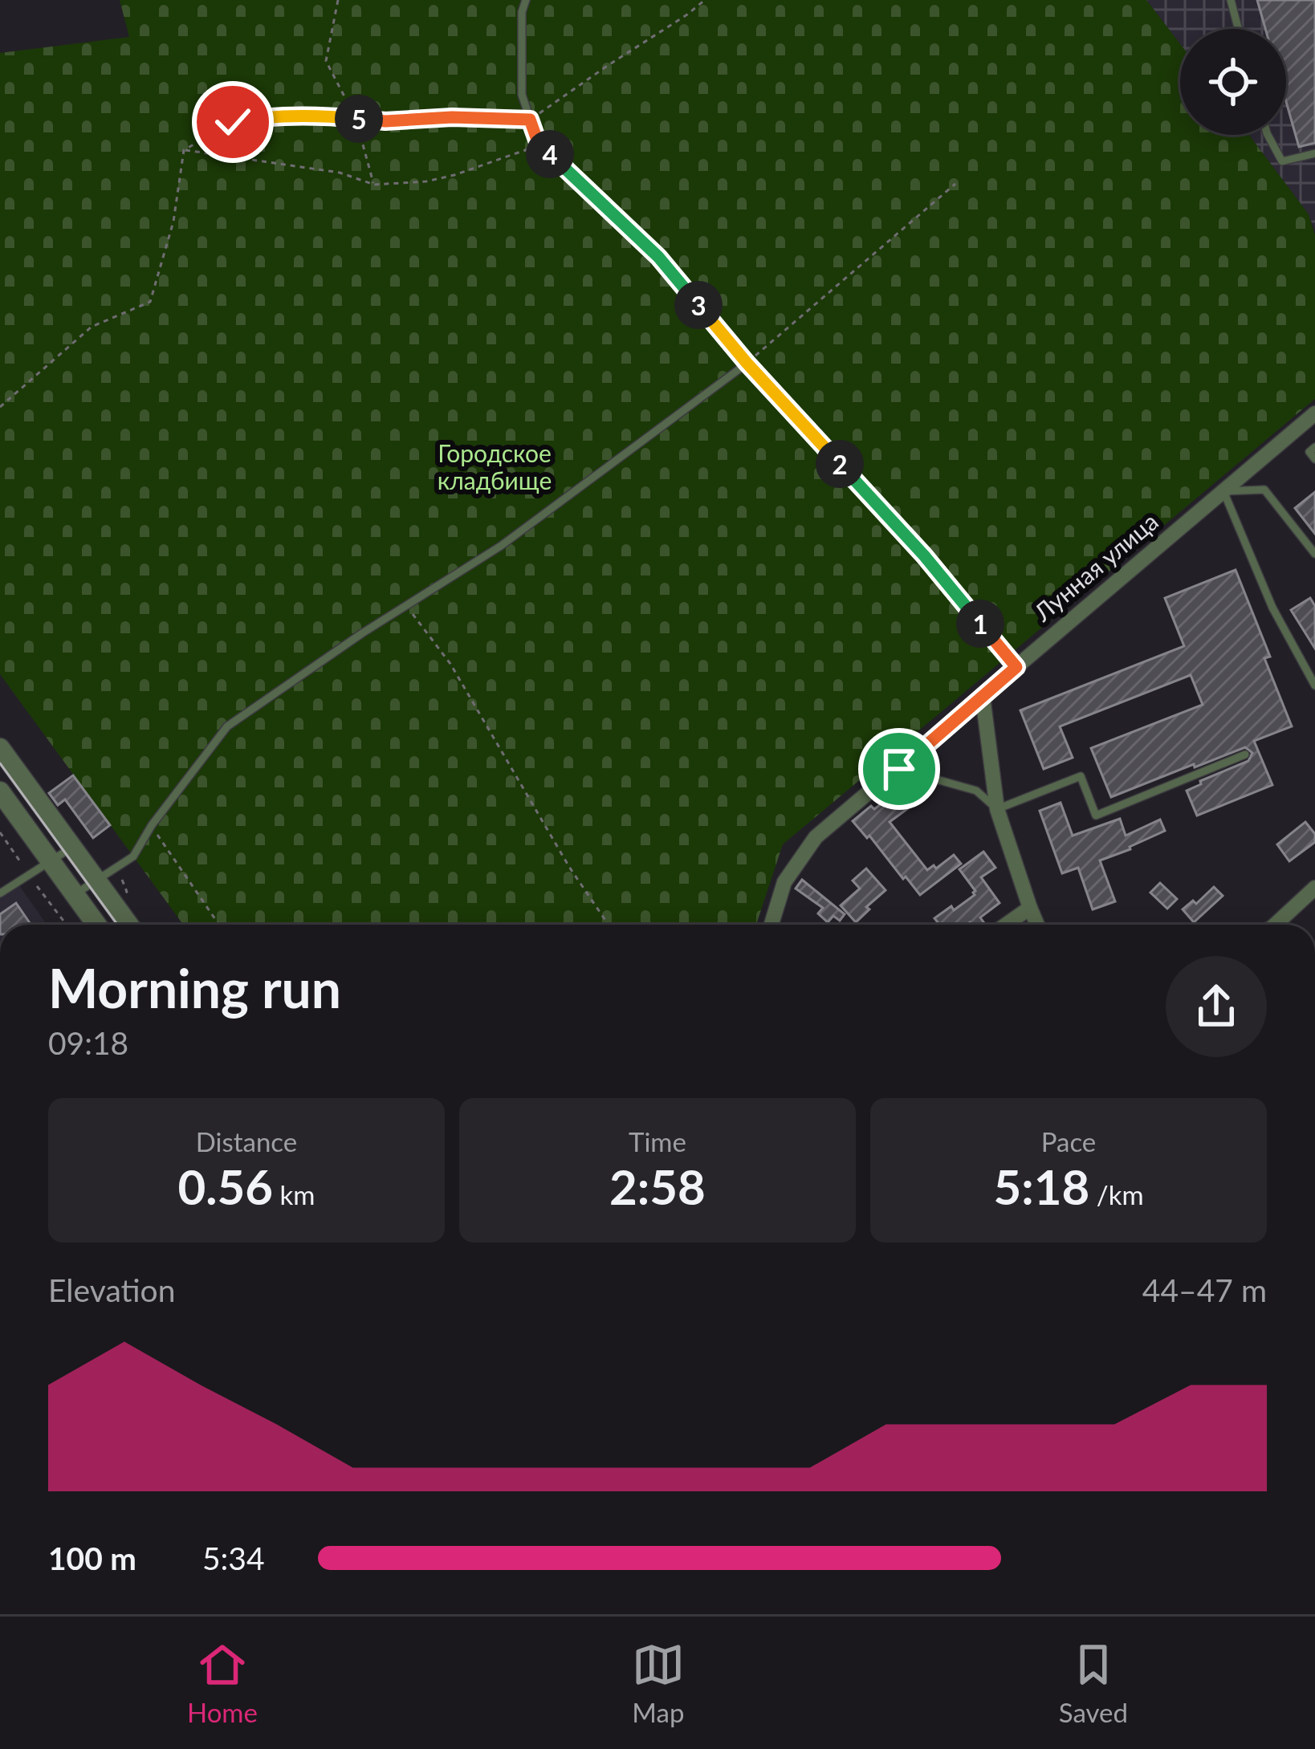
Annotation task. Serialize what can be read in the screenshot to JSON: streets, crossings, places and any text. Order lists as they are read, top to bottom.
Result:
{
  "streets": {
    "street": ["Лунная улица"]
  },
  "parks": ["Городское кладбище"],
  "page": {
    "pins": [
      "5",
      "4",
      "3",
      "2",
      "1"
    ],
    "heading": ["Morning run", "09:18"],
    "stats": [
      ["Distance", "0.56 km"],
      ["Time", "2:58"],
      ["Pace", "5:18 /km"]
    ],
    "chart": ["Elevation", "44–47 m"],
    "list": [
      {
        "name": "100 m",
        "note": "5:34"
      }
    ],
    "tabs": ["Home", "Map", "Saved"]
  }
}
